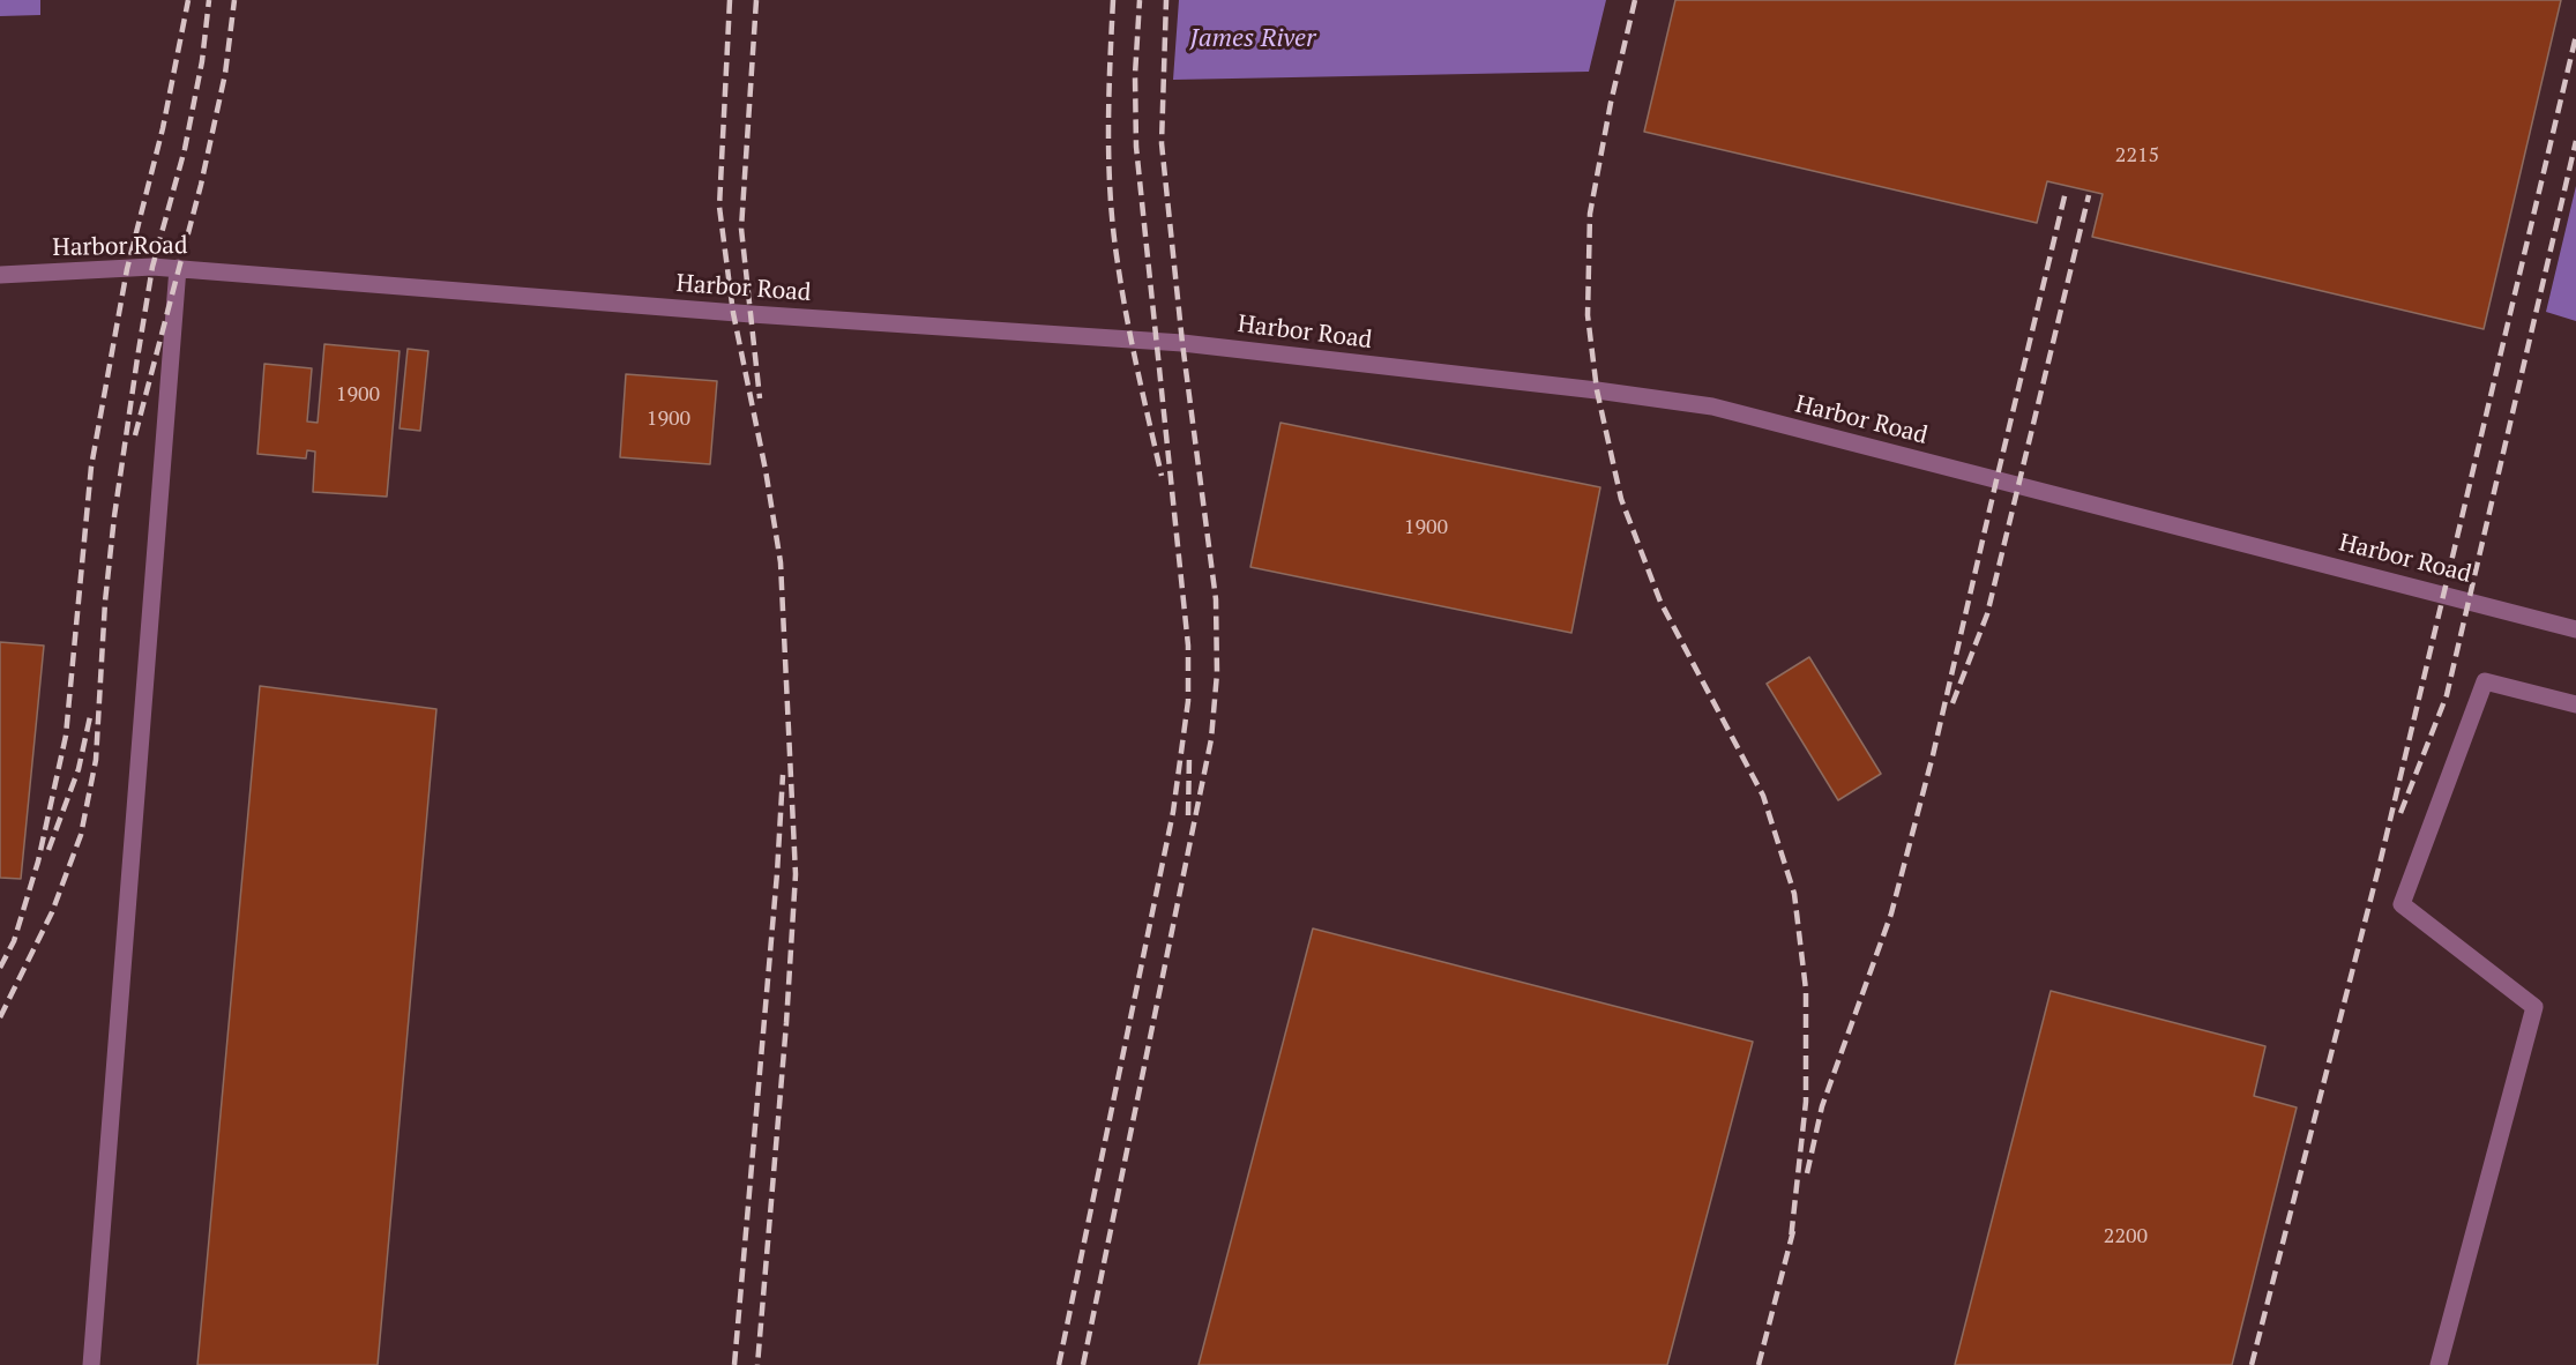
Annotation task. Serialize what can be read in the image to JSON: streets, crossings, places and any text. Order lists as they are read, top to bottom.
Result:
{
  "streets": {
    "street": ["Harbor Road"]
  },
  "water": ["James River"],
  "house_numbers": [
    "2215",
    "1900",
    "1900",
    "1900",
    "2200"
  ]
}
